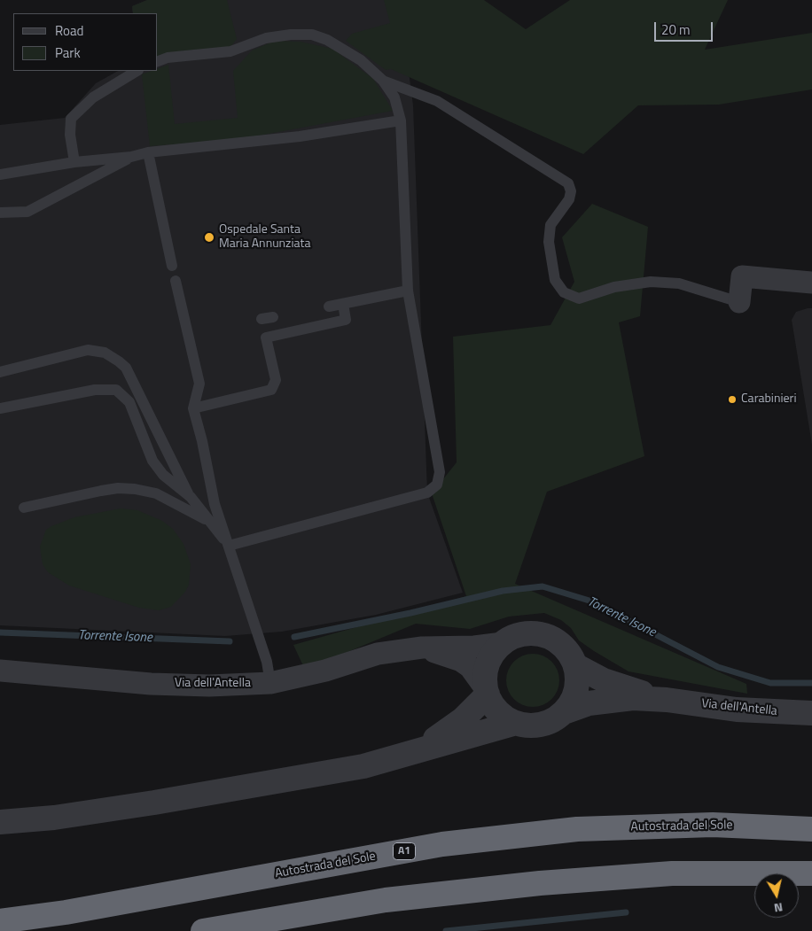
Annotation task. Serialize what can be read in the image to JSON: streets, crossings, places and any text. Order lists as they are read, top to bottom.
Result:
{
  "streets": {
    "highway": ["Autostrada del Sole", "A1"],
    "street": ["Via dell'Antella"]
  },
  "water": ["Torrente Isone"],
  "places": ["Ospedale Santa Maria Annunziata", "Carabinieri"],
  "legend": ["Road", "Park"],
  "scale_bar": "20 m",
  "north": "bottom"
}
